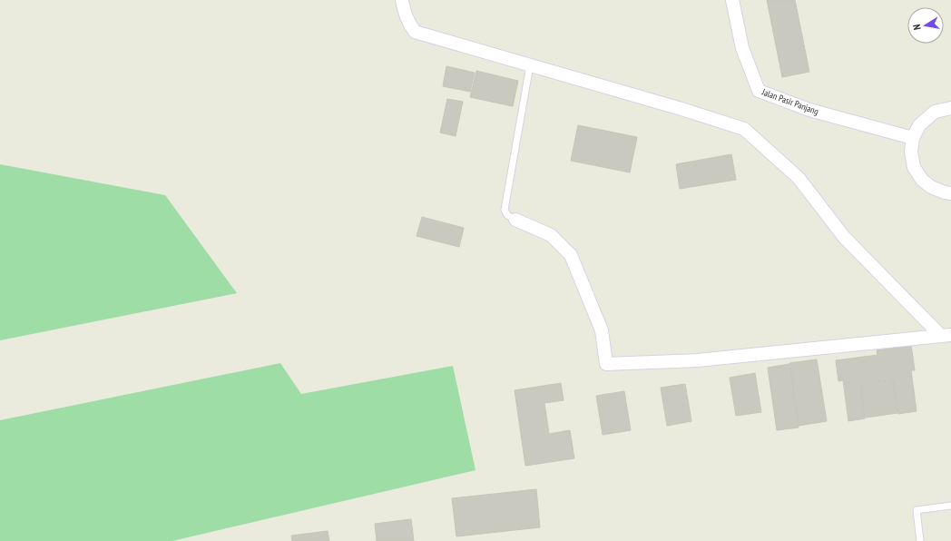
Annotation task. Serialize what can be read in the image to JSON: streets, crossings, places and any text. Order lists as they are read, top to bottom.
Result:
{
  "streets": {
    "street": ["Jalan Pasir Panjang"]
  },
  "north": "left"
}
